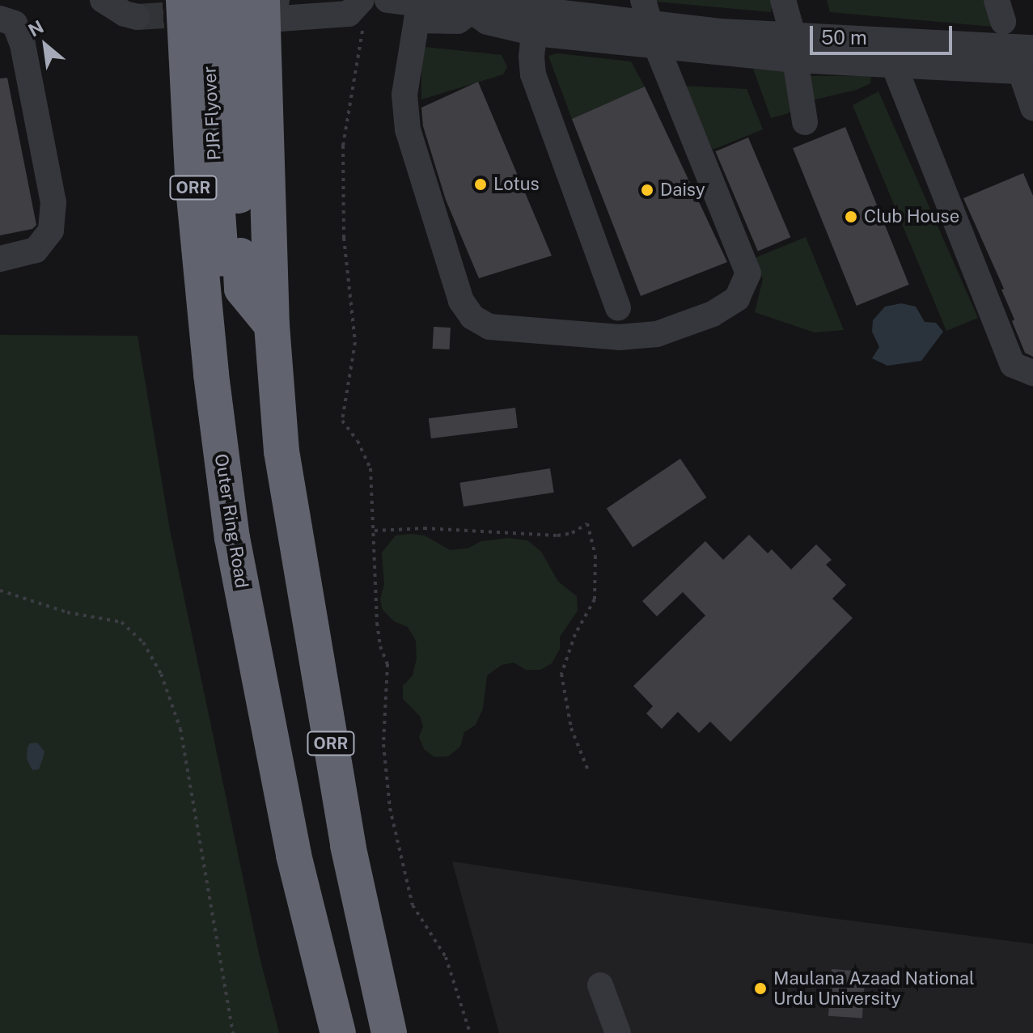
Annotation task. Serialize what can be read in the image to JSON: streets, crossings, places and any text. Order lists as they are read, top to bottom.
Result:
{
  "streets": {
    "highway": ["PJR Flyover", "ORR", "Outer Ring Road"]
  },
  "crossings": [
    ["PJR Flyover", "ORR"],
    ["PJR Flyover", "Outer Ring Road"]
  ],
  "places": [
    "Lotus",
    "Daisy",
    "Club House",
    "Maulana Azaad National Urdu University"
  ],
  "scale_bar": "50 m",
  "north": "top left"
}
